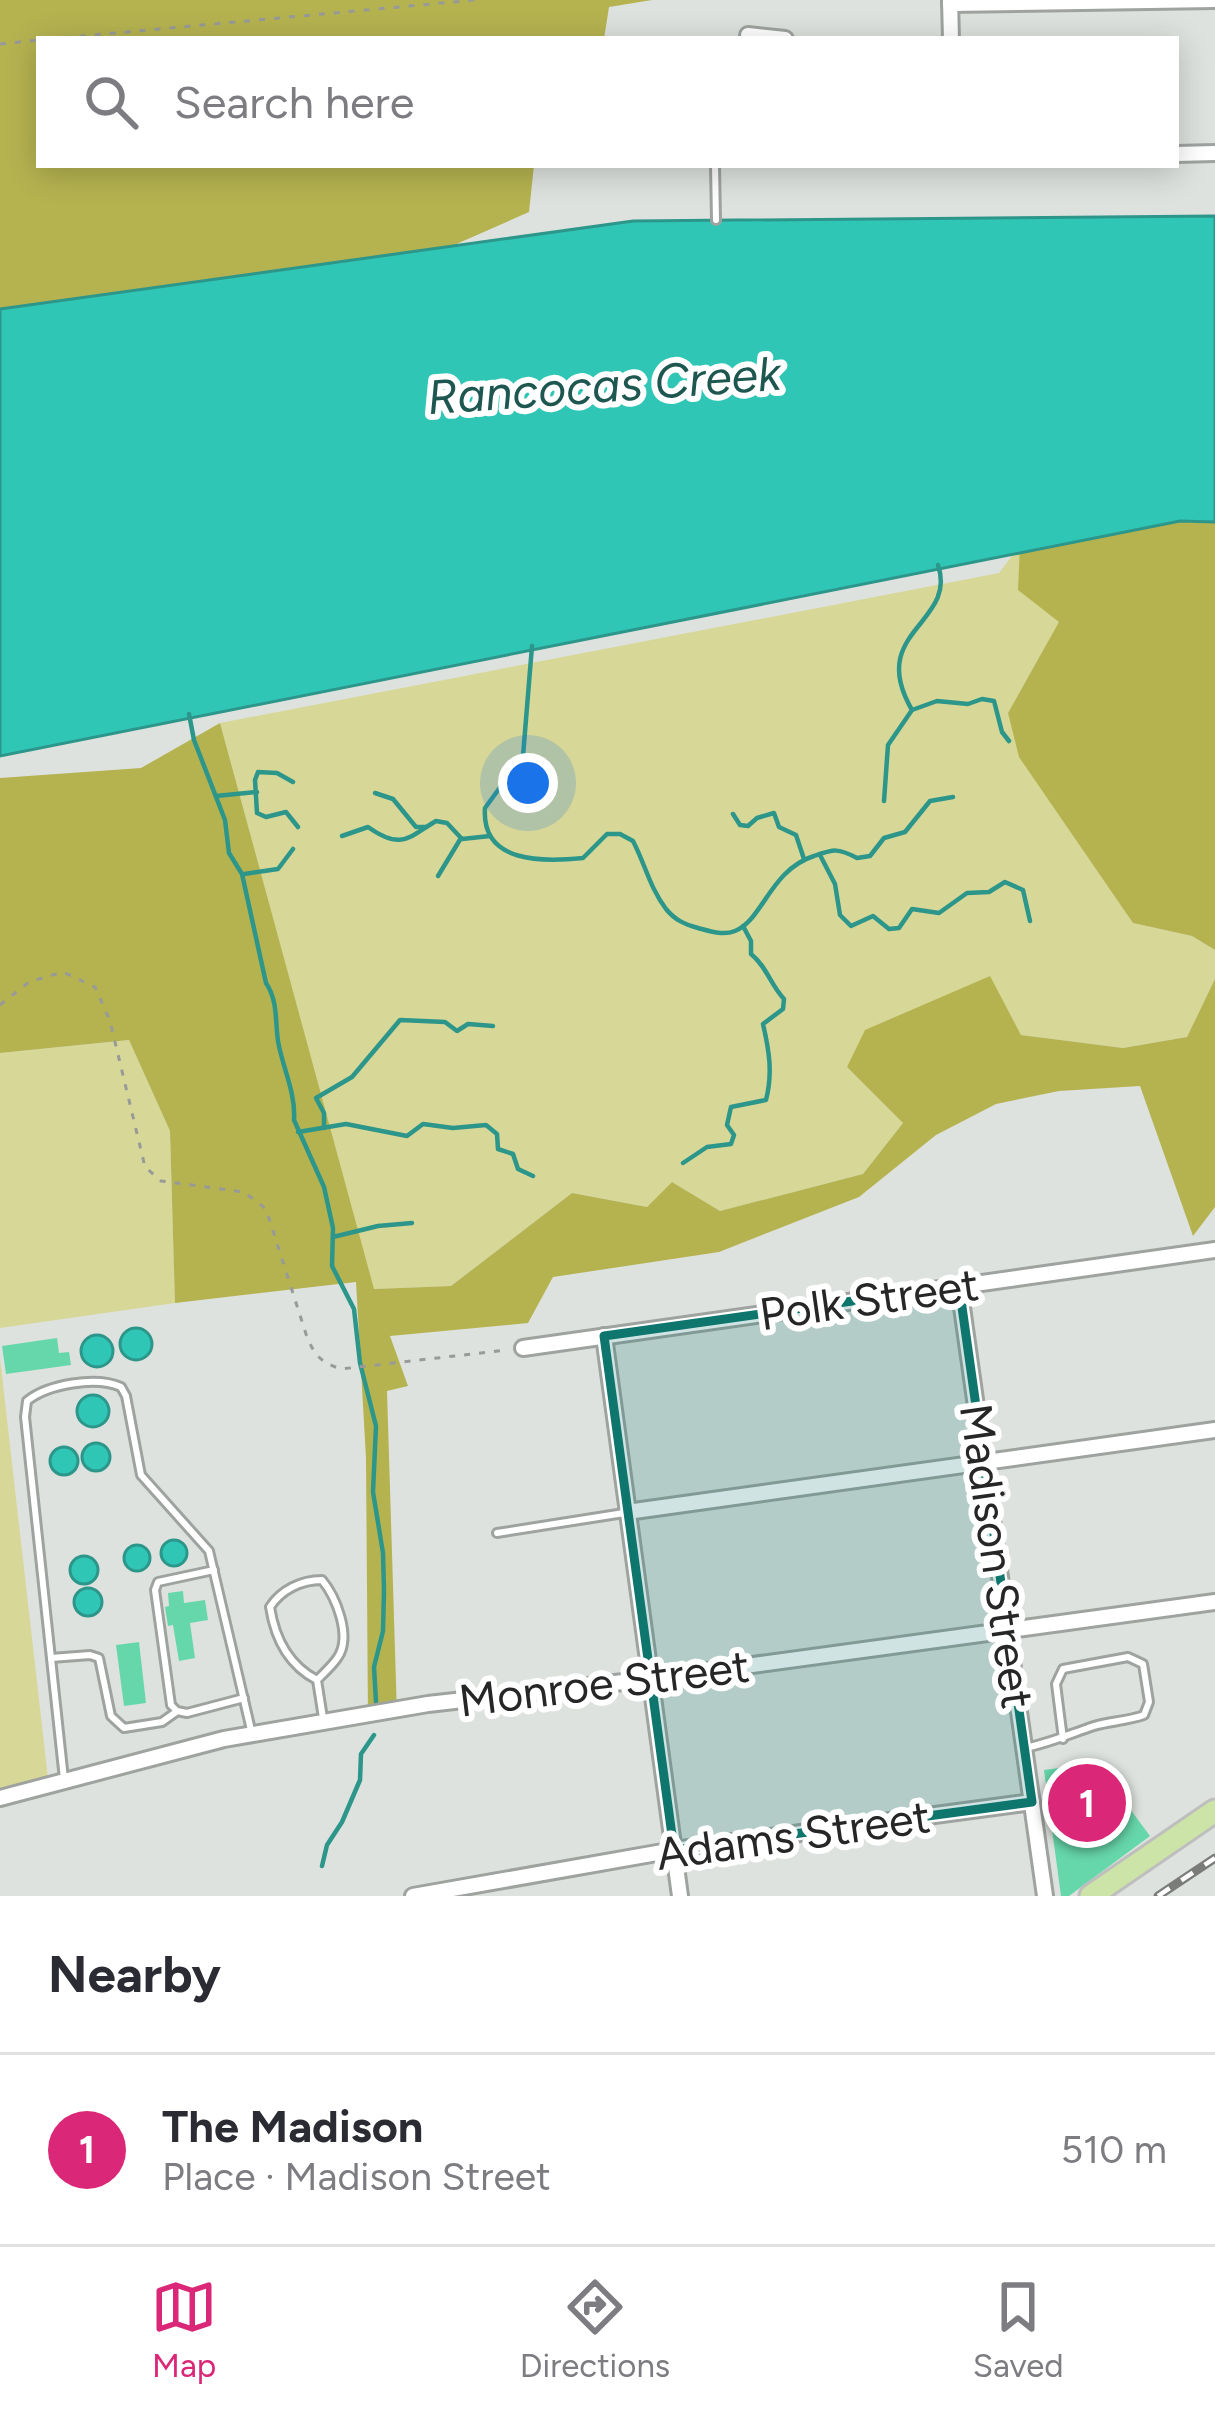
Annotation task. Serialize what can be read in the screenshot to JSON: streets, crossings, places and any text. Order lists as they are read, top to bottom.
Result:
{
  "streets": {
    "street": [
      "Polk Street",
      "Madison Street",
      "Monroe Street",
      "Adams Street"
    ]
  },
  "crossings": [
    ["Polk Street", "Madison Street"],
    ["Madison Street", "Monroe Street"],
    ["Madison Street", "Adams Street"]
  ],
  "water": ["Rancocas Creek"],
  "page": {
    "search": "Search here",
    "pins": "1",
    "heading": "Nearby",
    "list": [
      {
        "mark": "1",
        "name": "The Madison",
        "note": "Place · Madison Street",
        "value": "510 m"
      }
    ],
    "nav": ["Map", "Directions", "Saved"]
  }
}
